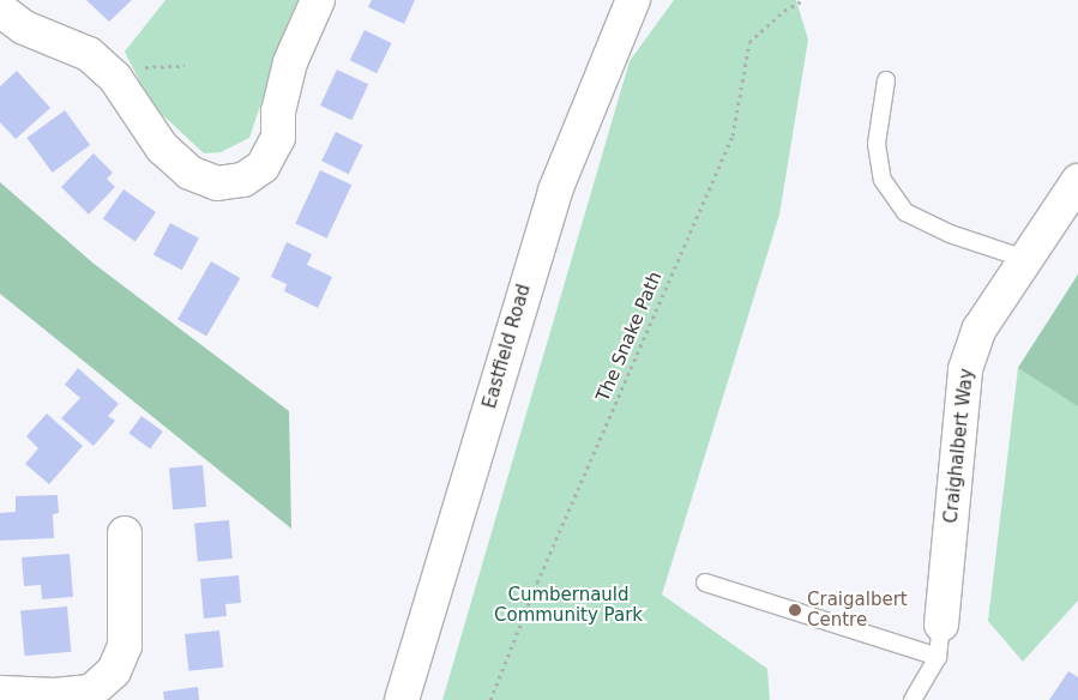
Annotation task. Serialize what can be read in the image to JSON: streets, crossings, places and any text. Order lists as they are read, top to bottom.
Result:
{
  "streets": {
    "street": ["Eastfield Road", "Craighalbert Way"],
    "path": ["The Snake Path"]
  },
  "parks": ["Cumbernauld Community Park"],
  "places": ["Craigalbert Centre"]
}
